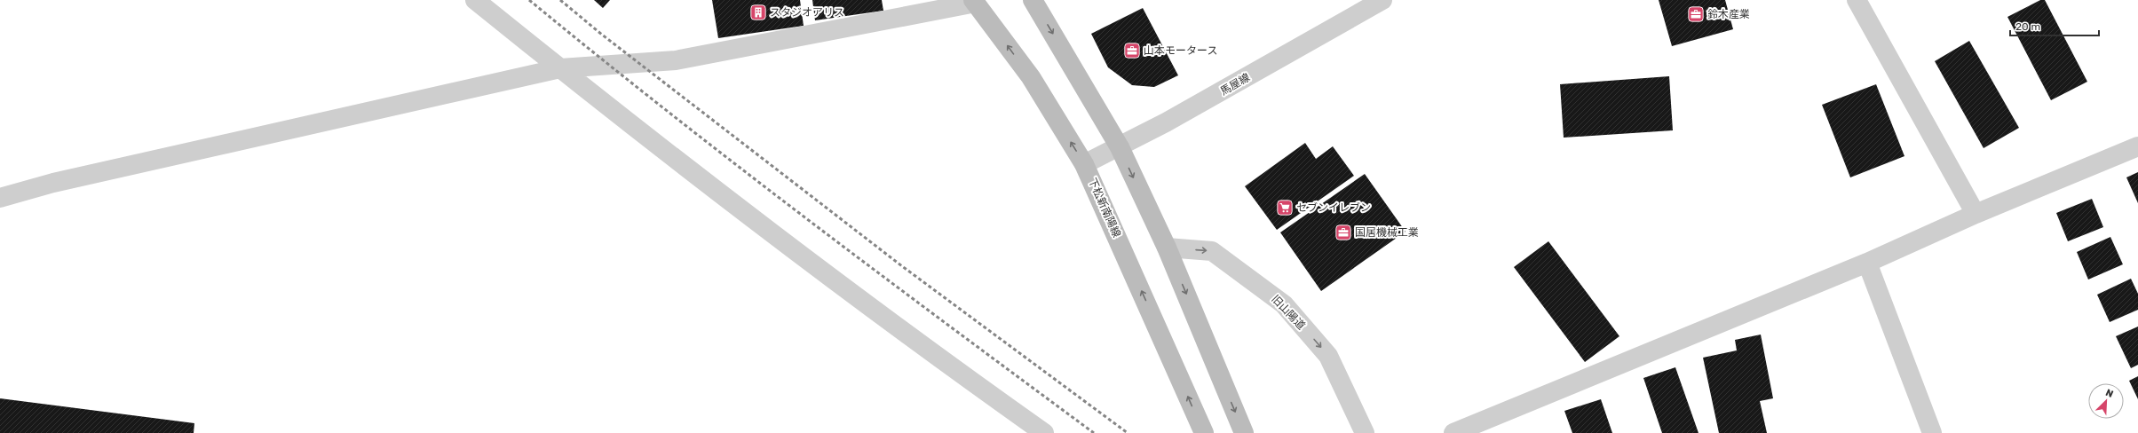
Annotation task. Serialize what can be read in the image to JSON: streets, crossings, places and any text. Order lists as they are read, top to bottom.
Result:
{
  "streets": {
    "main road": ["下松新南陽線"],
    "street": ["馬屋線", "旧山陽道"]
  },
  "crossings": [
    ["馬屋線", "下松新南陽線"]
  ],
  "one_way": ["旧山陽道"],
  "places": {
    "building": ["スタジオアリス"],
    "office": ["鈴木産業", "山本モータース", "国居機械工業"],
    "supermarket": ["セブンイレブン"]
  },
  "scale_bar": "20 m",
  "north": "top right"
}
